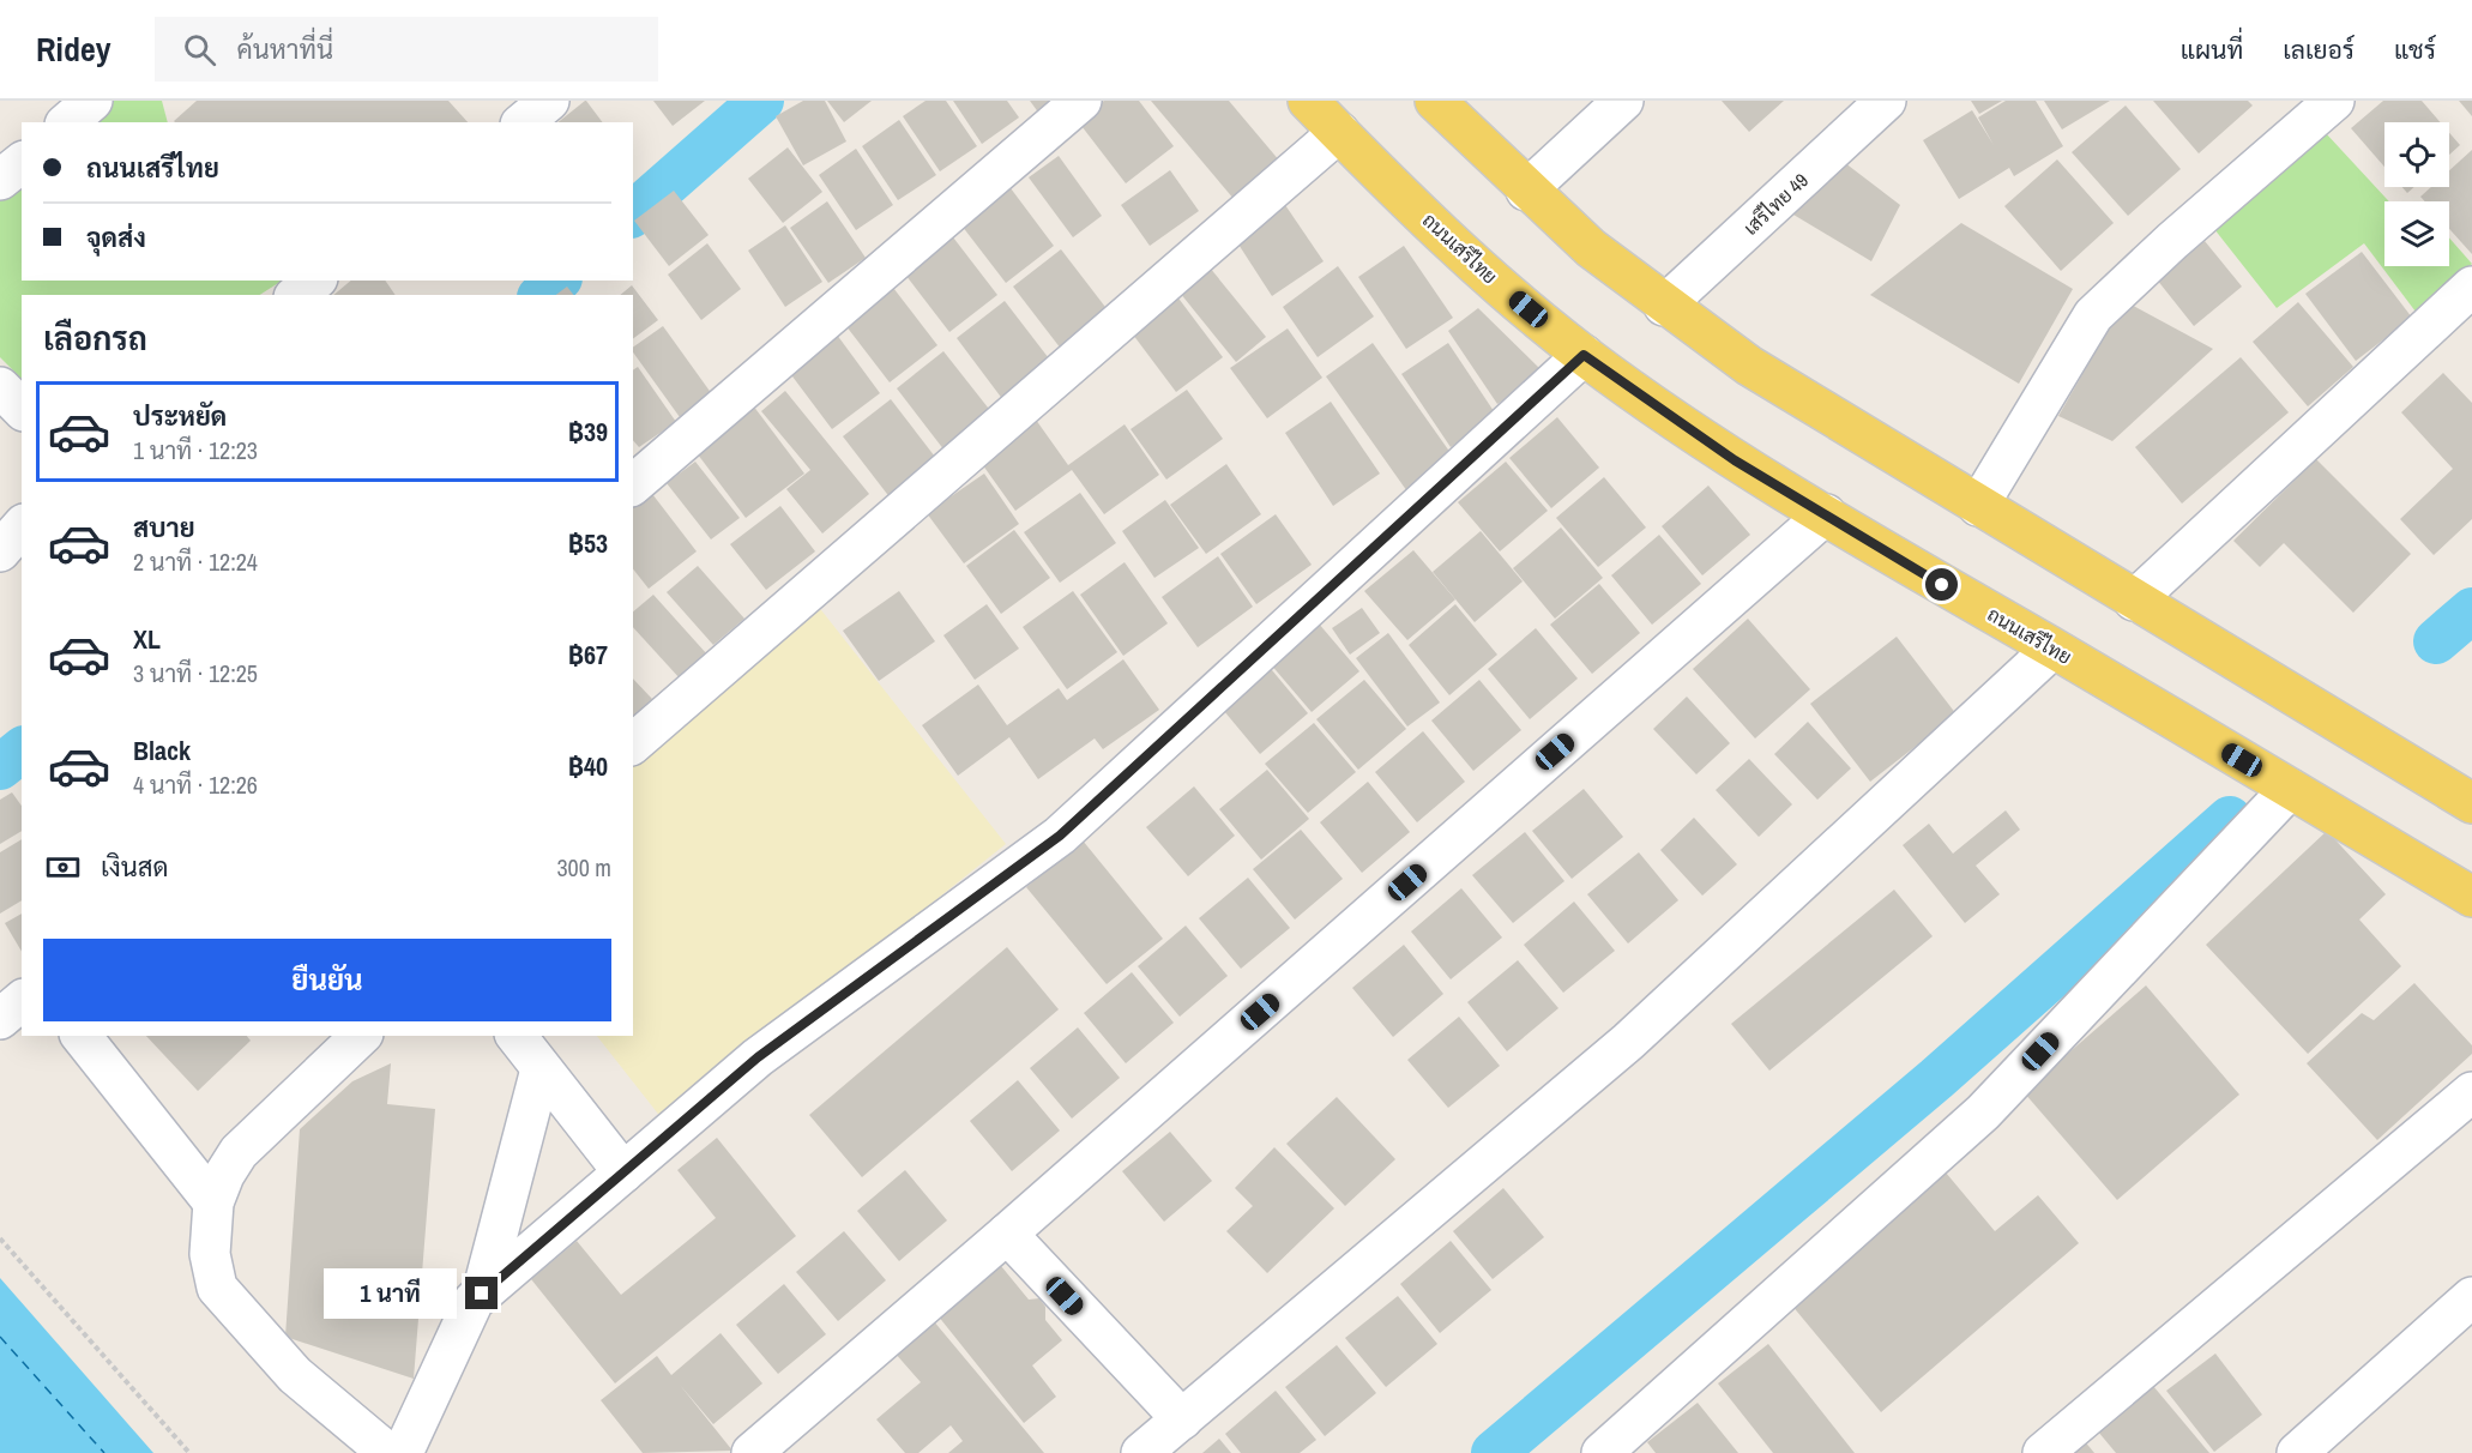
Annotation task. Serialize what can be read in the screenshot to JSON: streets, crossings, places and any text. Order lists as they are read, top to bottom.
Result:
{
  "streets": {
    "main road": ["ถนนเสรีไทย"],
    "street": ["เสรีไทย 49"]
  },
  "page": {
    "header": "Ridey",
    "search": "ค้นหาที่นี่",
    "nav": ["แผนที่", "เลเยอร์", "แชร์"],
    "banner": ["ถนนเสรีไทย", "จุดส่ง"],
    "heading": "เลือกรถ",
    "list": [
      {
        "name": "ประหยัด",
        "note": "1 นาที · 12:23",
        "value": "฿39"
      },
      {
        "name": "สบาย",
        "note": "2 นาที · 12:24",
        "value": "฿53"
      },
      {
        "name": "XL",
        "note": "3 นาที · 12:25",
        "value": "฿67"
      },
      {
        "name": "Black",
        "note": "4 นาที · 12:26",
        "value": "฿40"
      }
    ],
    "pay": ["เงินสด", "300 m"],
    "buttons": "ยืนยัน",
    "bubble": "1 นาที"
  }
}
